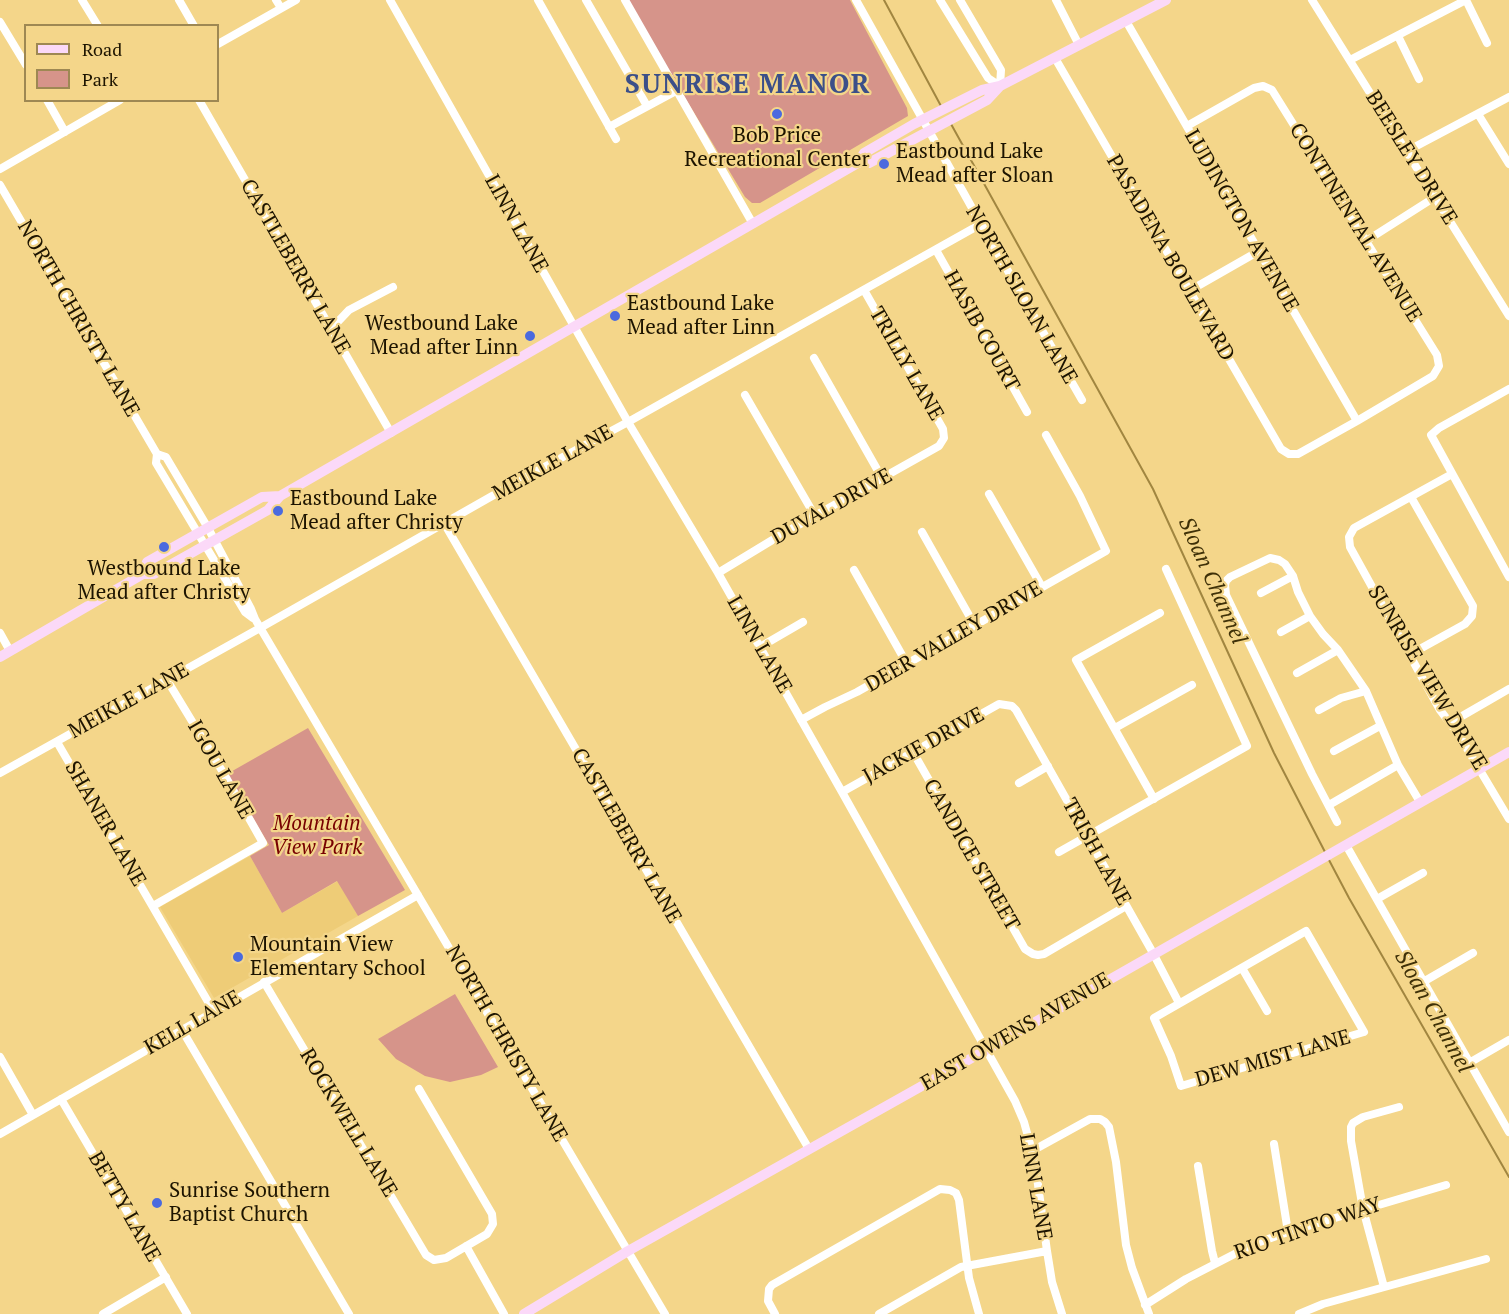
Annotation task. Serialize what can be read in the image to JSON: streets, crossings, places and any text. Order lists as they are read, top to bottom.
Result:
{
  "streets": {
    "main road": ["EAST OWENS AVENUE"],
    "street": [
      "BEESLEY DRIVE",
      "LUDINGTON AVENUE",
      "CONTINENTAL AVENUE",
      "LINN LANE",
      "PASADENA BOULEVARD",
      "CASTLEBERRY LANE",
      "NORTH SLOAN LANE",
      "NORTH CHRISTY LANE",
      "HASIB COURT",
      "TRILLY LANE",
      "MEIKLE LANE",
      "DUVAL DRIVE",
      "DEER VALLEY DRIVE",
      "SUNRISE VIEW DRIVE",
      "JACKIE DRIVE",
      "IGOU LANE",
      "SHANER LANE",
      "TRISH LANE",
      "CANDICE STREET",
      "KELL LANE",
      "DEW MIST LANE",
      "ROCKWELL LANE",
      "BETTY LANE",
      "RIO TINTO WAY"
    ]
  },
  "crossings": [
    ["LUDINGTON AVENUE", "CONTINENTAL AVENUE"],
    ["LUDINGTON AVENUE", "PASADENA BOULEVARD"],
    ["CONTINENTAL AVENUE", "PASADENA BOULEVARD"],
    ["LINN LANE", "MEIKLE LANE"],
    ["LINN LANE", "DUVAL DRIVE"],
    ["LINN LANE", "DEER VALLEY DRIVE"],
    ["LINN LANE", "JACKIE DRIVE"],
    ["LINN LANE", "EAST OWENS AVENUE"],
    ["CASTLEBERRY LANE", "MEIKLE LANE"],
    ["CASTLEBERRY LANE", "EAST OWENS AVENUE"],
    ["NORTH SLOAN LANE", "MEIKLE LANE"],
    ["NORTH CHRISTY LANE", "MEIKLE LANE"],
    ["NORTH CHRISTY LANE", "KELL LANE"],
    ["NORTH CHRISTY LANE", "EAST OWENS AVENUE"],
    ["HASIB COURT", "MEIKLE LANE"],
    ["TRILLY LANE", "MEIKLE LANE"],
    ["TRILLY LANE", "DUVAL DRIVE"],
    ["MEIKLE LANE", "IGOU LANE"],
    ["MEIKLE LANE", "SHANER LANE"],
    ["SUNRISE VIEW DRIVE", "EAST OWENS AVENUE"],
    ["JACKIE DRIVE", "TRISH LANE"],
    ["JACKIE DRIVE", "CANDICE STREET"],
    ["IGOU LANE", "SHANER LANE"],
    ["SHANER LANE", "KELL LANE"],
    ["TRISH LANE", "CANDICE STREET"],
    ["TRISH LANE", "EAST OWENS AVENUE"],
    ["TRISH LANE", "DEW MIST LANE"],
    ["KELL LANE", "ROCKWELL LANE"],
    ["KELL LANE", "BETTY LANE"]
  ],
  "districts": ["SUNRISE MANOR"],
  "water": ["Sloan Channel"],
  "parks": ["Mountain View Park"],
  "places": [
    "Bob Price Recreational Center",
    "Eastbound Lake Mead after Sloan",
    "Eastbound Lake Mead after Linn",
    "Westbound Lake Mead after Linn",
    "Eastbound Lake Mead after Christy",
    "Westbound Lake Mead after Christy",
    "Mountain View Elementary School",
    "Sunrise Southern Baptist Church"
  ],
  "legend": ["Road", "Park"]
}
